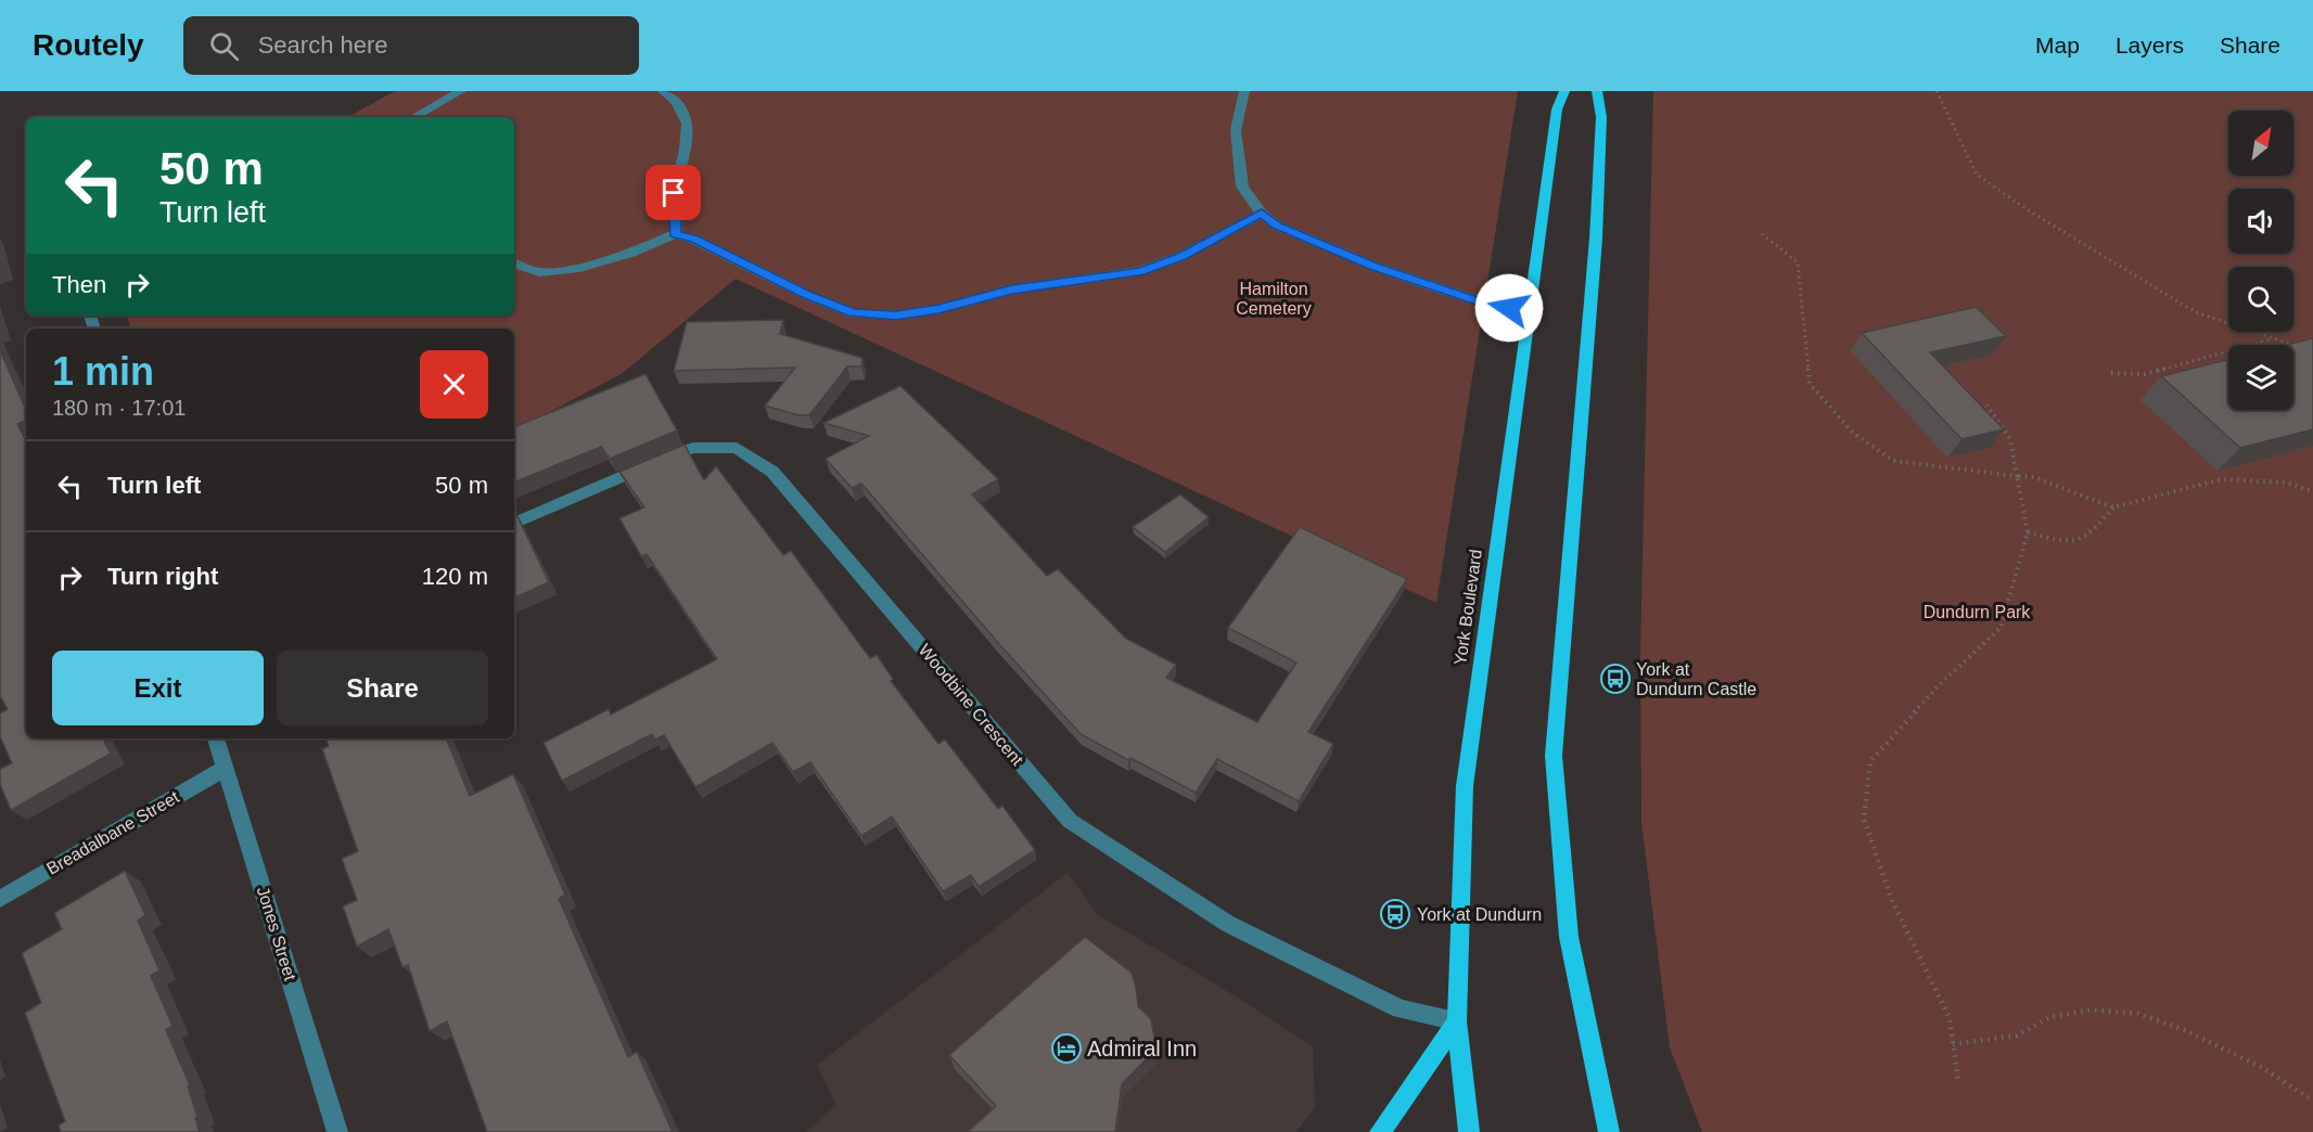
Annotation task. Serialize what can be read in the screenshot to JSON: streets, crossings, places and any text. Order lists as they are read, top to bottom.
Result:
{
  "streets": {
    "main road": ["York Boulevard"],
    "street": ["Woodbine Crescent", "Breadalbane Street", "Jones Street"]
  },
  "crossings": [
    ["York Boulevard", "Woodbine Crescent"],
    ["Breadalbane Street", "Jones Street"]
  ],
  "parks": ["Hamilton Cemetery", "Dundurn Park"],
  "places": {
    "bus stop": ["York at Dundurn Castle", "York at Dundurn"],
    "hotel": ["Admiral Inn"]
  },
  "north": "top right",
  "page": {
    "header": "Routely",
    "search": "Search here",
    "nav": ["Map", "Layers", "Share"],
    "turn": ["50 m", "Turn left"],
    "then": "Then",
    "heading": ["1 min", "180 m · 17:01"],
    "list": [
      {
        "name": "Turn left",
        "value": "50 m"
      },
      {
        "name": "Turn right",
        "value": "120 m"
      }
    ],
    "buttons": ["Exit", "Share"]
  }
}
